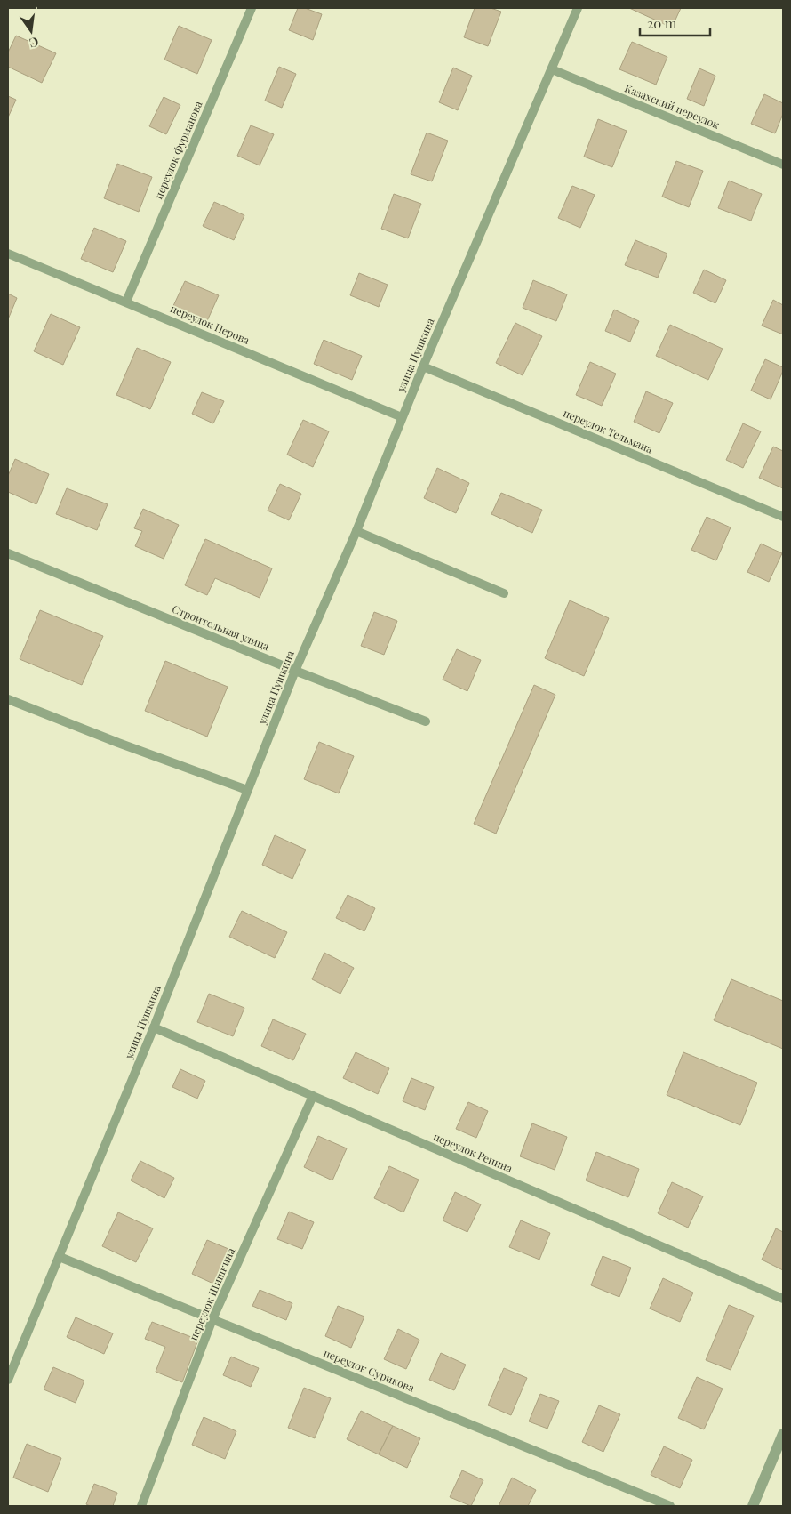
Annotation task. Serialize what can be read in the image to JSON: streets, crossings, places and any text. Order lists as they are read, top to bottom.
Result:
{
  "streets": {
    "lane": [
      "Казахский переулок",
      "переулок Фурманова",
      "переулок Перова",
      "улица Пушкина",
      "переулок Тельмана",
      "Строительная улица",
      "переулок Репина",
      "переулок Шишкина",
      "переулок Сурикова"
    ]
  },
  "crossings": [
    ["Казахский переулок", "улица Пушкина"],
    ["переулок Фурманова", "переулок Перова"],
    ["переулок Перова", "улица Пушкина"],
    ["улица Пушкина", "переулок Тельмана"],
    ["улица Пушкина", "Строительная улица"],
    ["улица Пушкина", "переулок Репина"],
    ["улица Пушкина", "переулок Сурикова"],
    ["переулок Репина", "переулок Шишкина"],
    ["переулок Шишкина", "переулок Сурикова"]
  ],
  "scale_bar": "20 m",
  "north": "bottom"
}
